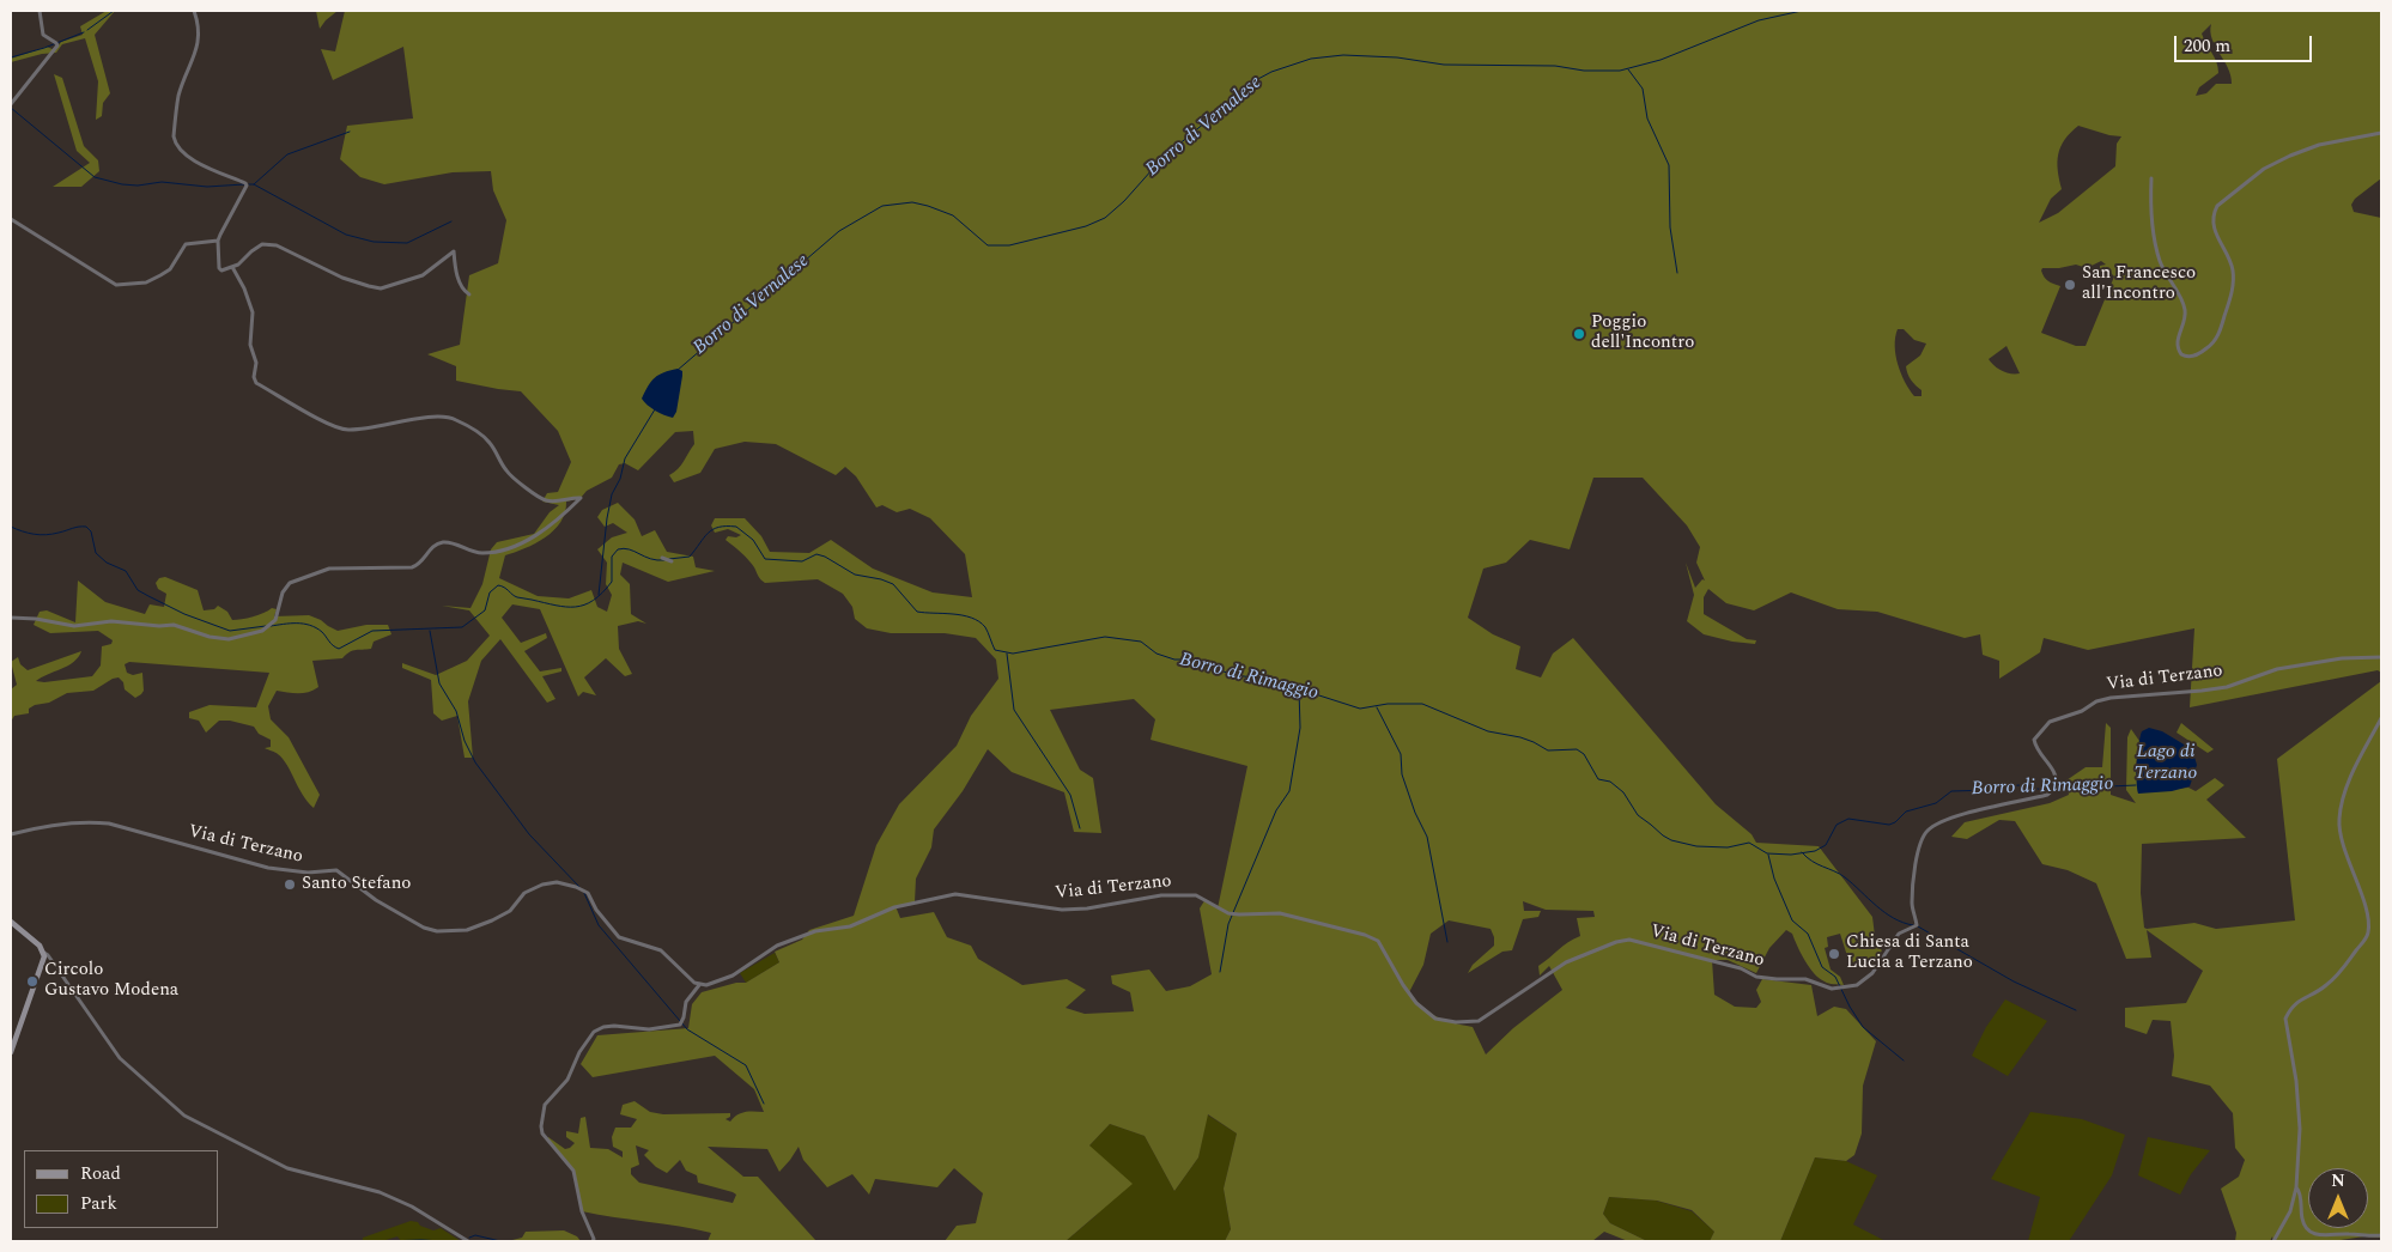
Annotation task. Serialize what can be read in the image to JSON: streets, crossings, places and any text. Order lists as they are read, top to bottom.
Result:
{
  "streets": {
    "street": ["Via di Terzano"]
  },
  "water": ["Borro di Vernalese", "Borro di Rimaggio", "Lago di Terzano"],
  "places": [
    "San Francesco all'Incontro",
    "Poggio dell'Incontro",
    "Santo Stefano",
    "Chiesa di Santa Lucia a Terzano",
    "Circolo Gustavo Modena"
  ],
  "legend": ["Road", "Park"],
  "scale_bar": "200 m",
  "north": "top"
}
